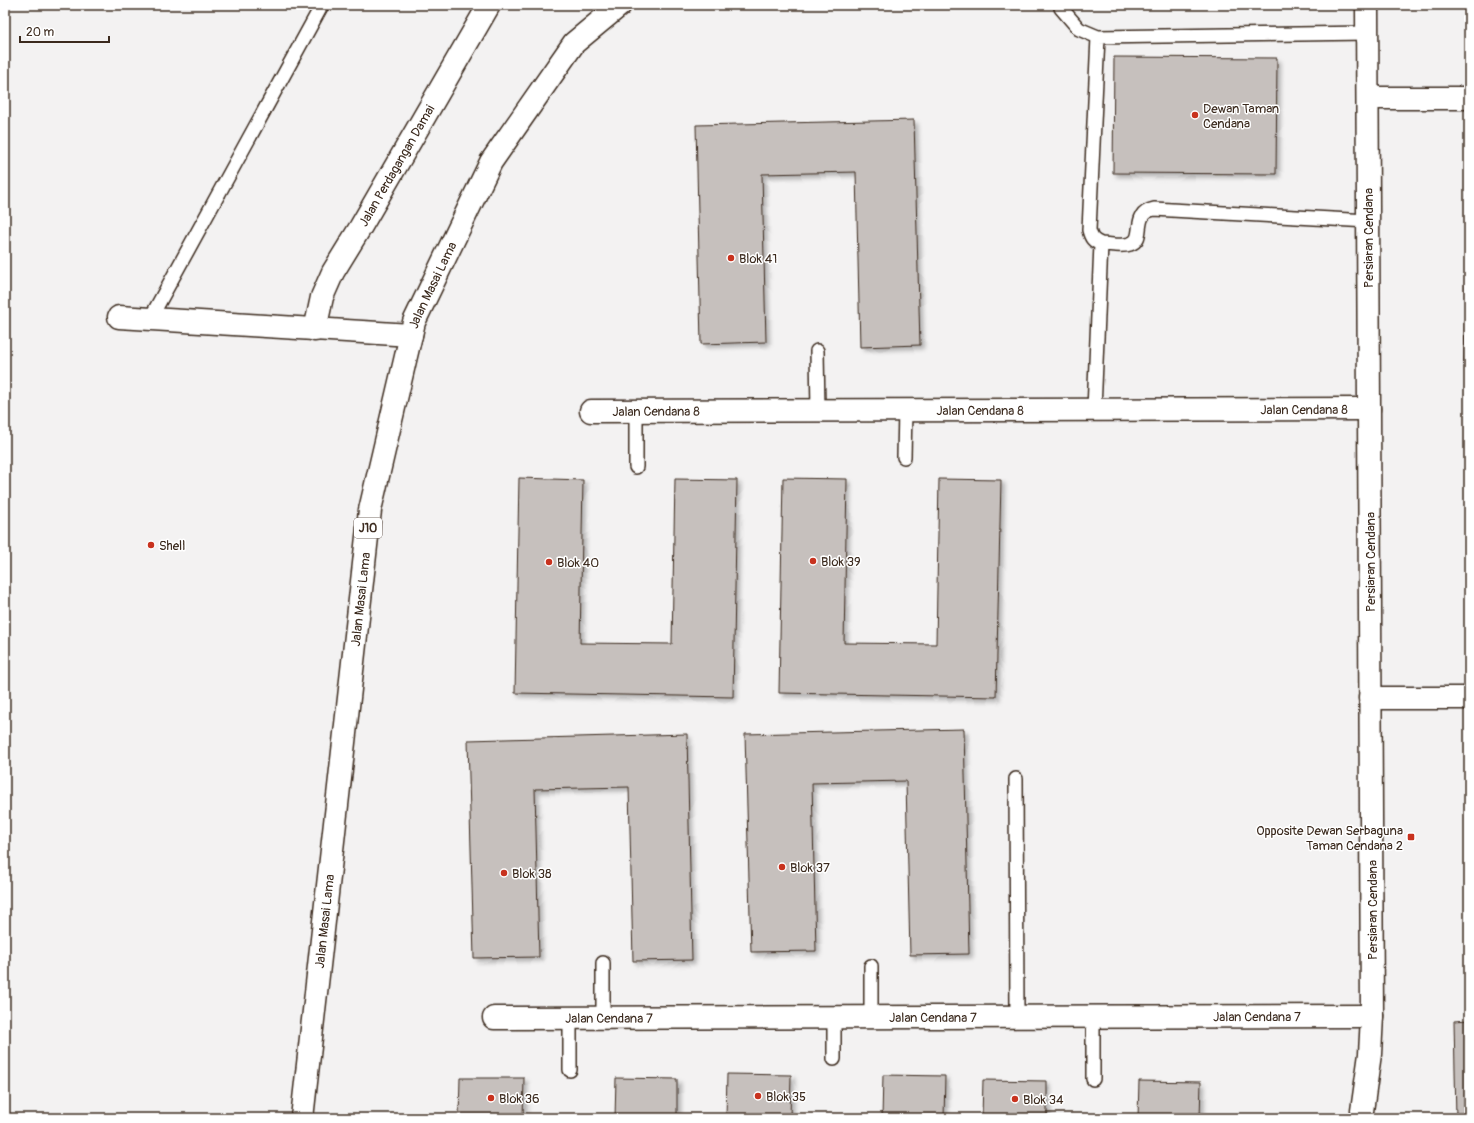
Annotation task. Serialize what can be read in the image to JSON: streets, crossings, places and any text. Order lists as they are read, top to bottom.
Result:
{
  "streets": {
    "street": [
      "Jalan Perdagangan Damai",
      "Persiaran Cendana",
      "Jalan Masai Lama",
      "Jalan Cendana 8",
      "J10",
      "Jalan Cendana 7"
    ]
  },
  "crossings": [
    ["Persiaran Cendana", "Jalan Cendana 8"],
    ["Persiaran Cendana", "Jalan Cendana 7"]
  ],
  "places": {
    "other": [
      "Dewan Taman Cendana",
      "Blok 41",
      "Shell",
      "Blok 39",
      "Blok 40",
      "Blok 37",
      "Blok 38",
      "Blok 35",
      "Blok 36",
      "Blok 34"
    ],
    "transit": ["Opposite Dewan Serbaguna Taman Cendana 2"]
  },
  "scale_bar": "20 m"
}
